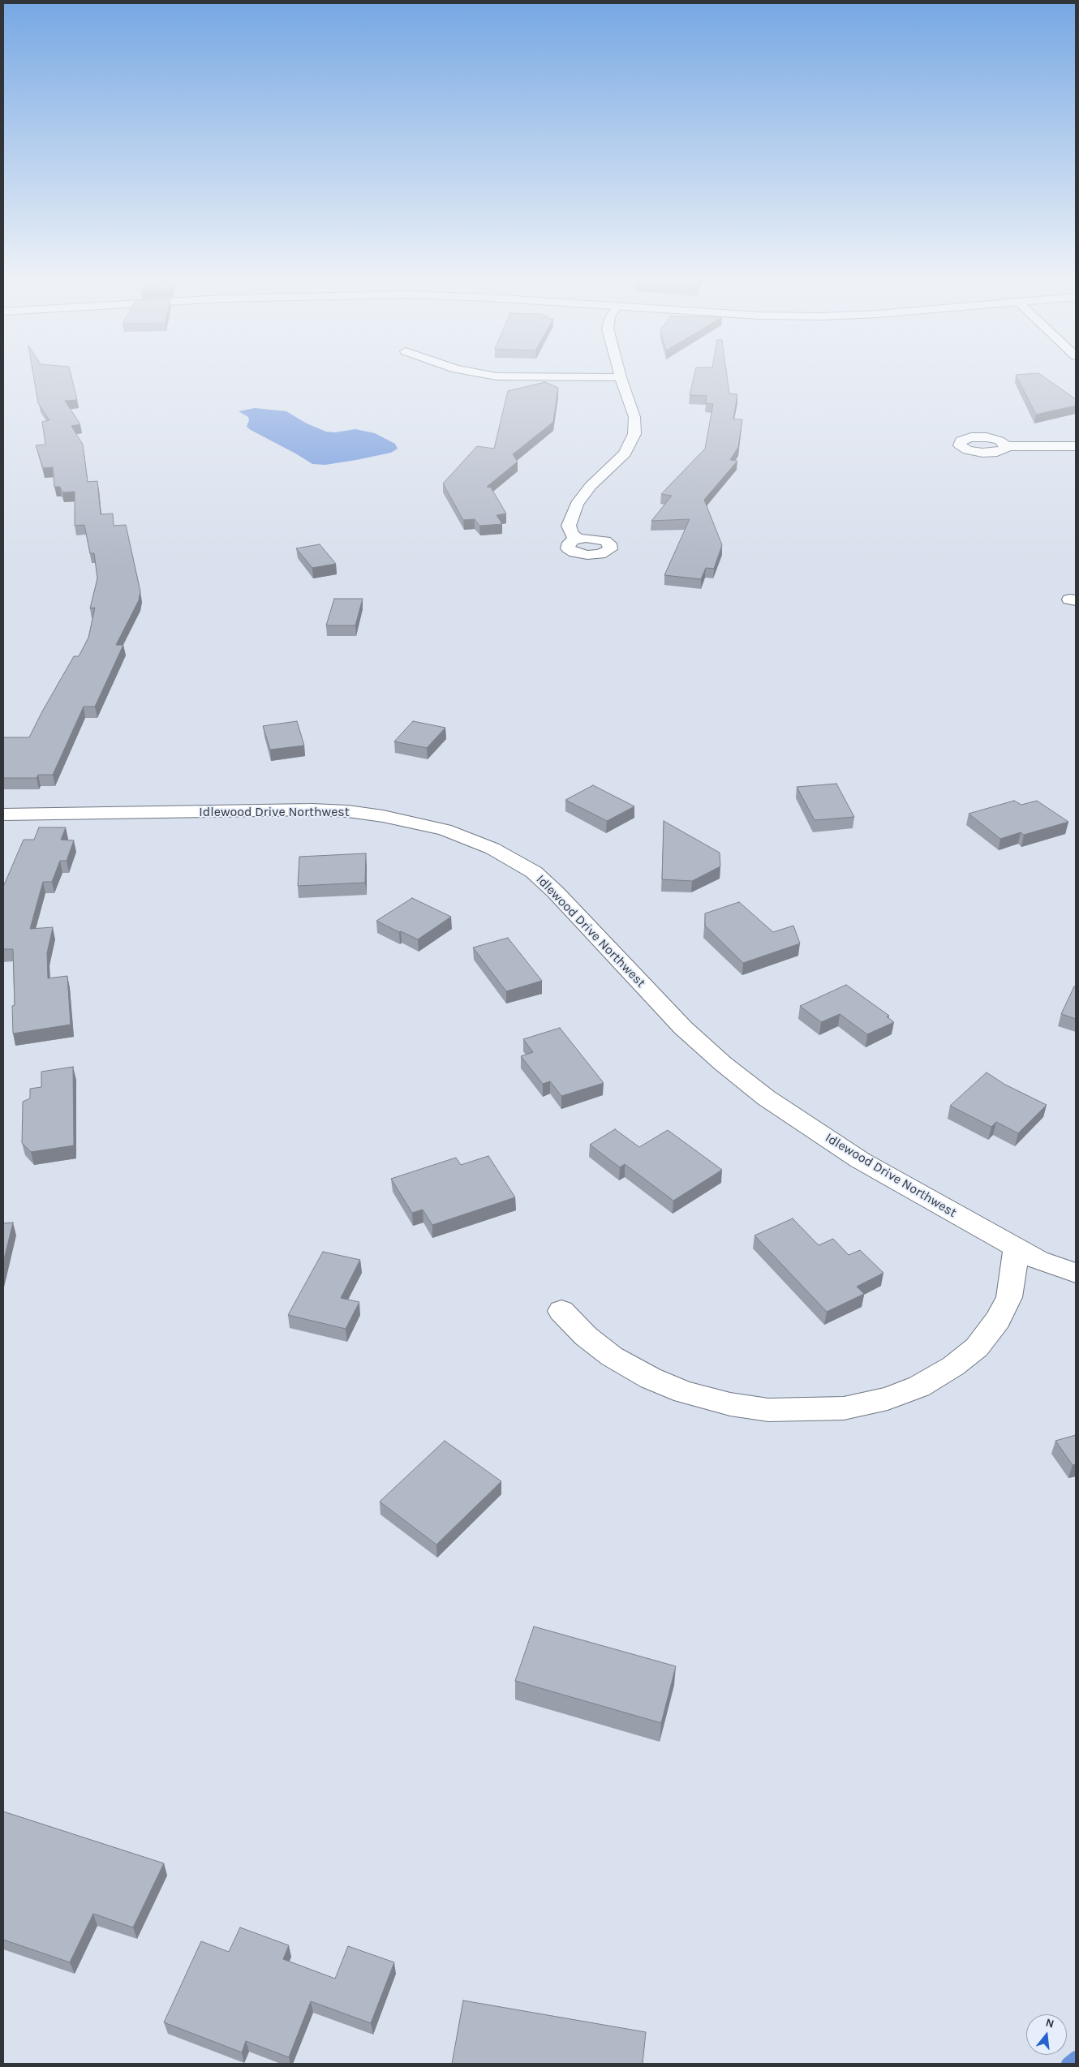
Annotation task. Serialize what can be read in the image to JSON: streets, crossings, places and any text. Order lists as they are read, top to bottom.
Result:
{
  "streets": {
    "street": ["Idlewood Drive Northwest"]
  },
  "north": "top"
}
